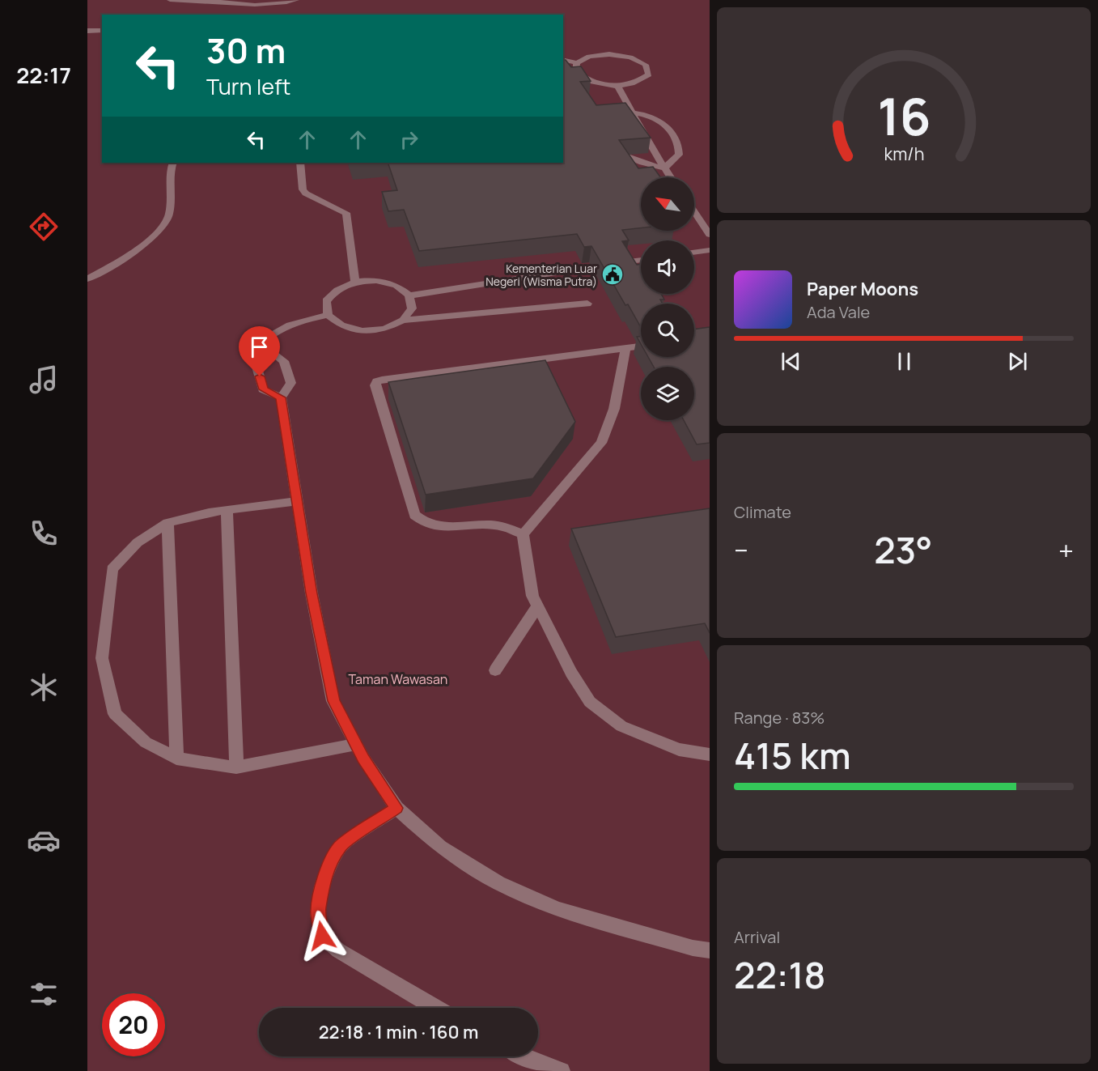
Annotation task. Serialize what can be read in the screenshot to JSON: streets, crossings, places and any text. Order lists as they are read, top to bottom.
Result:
{
  "parks": ["Taman Wawasan"],
  "places": {
    "public building": ["Kementerian Luar Negeri (Wisma Putra)"]
  },
  "north": "top left",
  "page": {
    "tabs": "22:17",
    "turn": ["30 m", "Turn left"],
    "song": ["Paper Moons", "Ada Vale"],
    "tile": [
      "Climate",
      ["Range · 83%", "415 km"],
      ["Arrival", "22:18"]
    ],
    "heat": ["−", "23°", "+"],
    "limit": "20",
    "trip": "22:18 · 1 min · 160 m",
    "gauge": ["16", "km/h"]
  }
}
